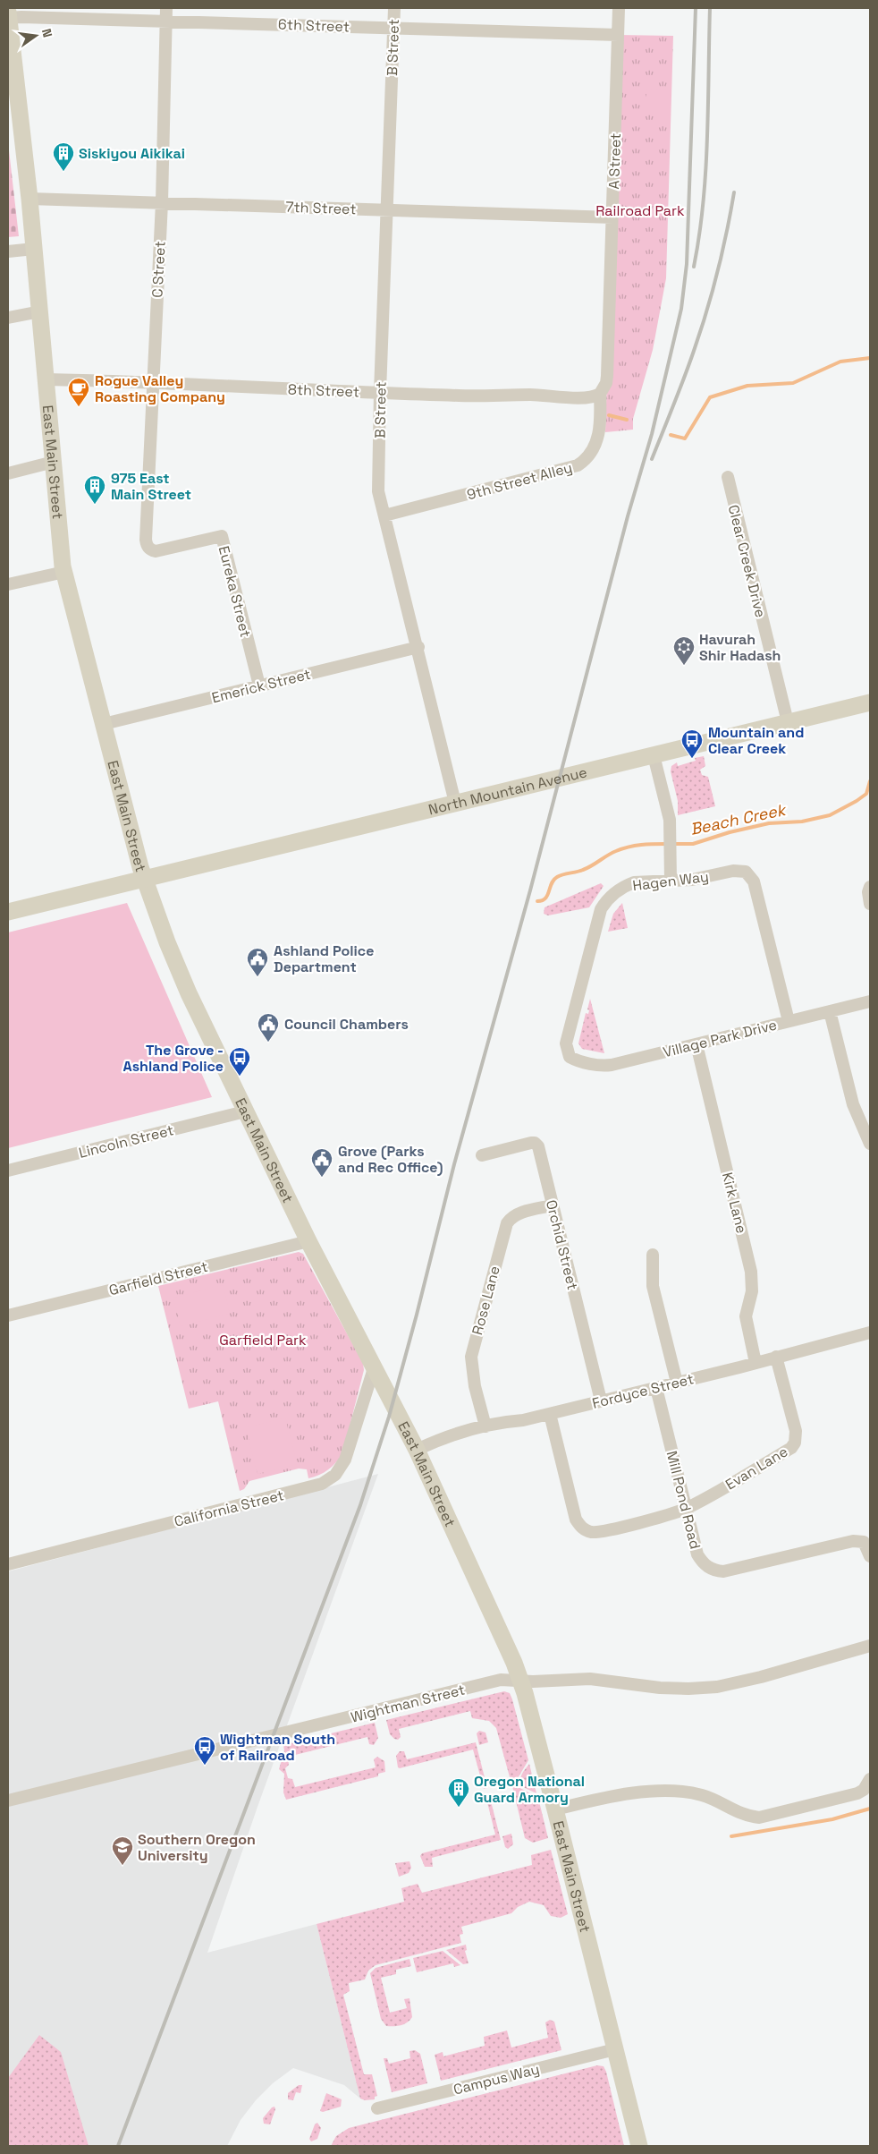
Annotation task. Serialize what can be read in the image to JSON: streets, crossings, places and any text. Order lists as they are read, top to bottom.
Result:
{
  "streets": {
    "street": [
      "6th Street",
      "B Street",
      "A Street",
      "7th Street",
      "C Street",
      "8th Street",
      "East Main Street",
      "9th Street Alley",
      "Clear Creek Drive",
      "Eureka Street",
      "Emerick Street",
      "North Mountain Avenue",
      "Hagen Way",
      "Village Park Drive",
      "Lincoln Street",
      "Kirk Lane",
      "Orchid Street",
      "Garfield Street",
      "Rose Lane",
      "Fordyce Street",
      "Evan Lane",
      "Mill Pond Road",
      "California Street",
      "Wightman Street",
      "Campus Way"
    ]
  },
  "crossings": [
    ["6th Street", "B Street"],
    ["6th Street", "A Street"],
    ["6th Street", "C Street"],
    ["6th Street", "East Main Street"],
    ["B Street", "7th Street"],
    ["B Street", "8th Street"],
    ["B Street", "9th Street Alley"],
    ["B Street", "Emerick Street"],
    ["B Street", "North Mountain Avenue"],
    ["A Street", "7th Street"],
    ["A Street", "8th Street"],
    ["A Street", "9th Street Alley"],
    ["7th Street", "C Street"],
    ["7th Street", "East Main Street"],
    ["C Street", "8th Street"],
    ["C Street", "Eureka Street"],
    ["8th Street", "East Main Street"],
    ["8th Street", "9th Street Alley"],
    ["East Main Street", "Emerick Street"],
    ["East Main Street", "North Mountain Avenue"],
    ["East Main Street", "Lincoln Street"],
    ["East Main Street", "Garfield Street"],
    ["East Main Street", "Fordyce Street"],
    ["East Main Street", "California Street"],
    ["East Main Street", "Wightman Street"],
    ["East Main Street", "Campus Way"],
    ["Clear Creek Drive", "North Mountain Avenue"],
    ["Eureka Street", "Emerick Street"],
    ["Hagen Way", "Village Park Drive"],
    ["Village Park Drive", "Kirk Lane"],
    ["Kirk Lane", "Fordyce Street"],
    ["Orchid Street", "Rose Lane"],
    ["Orchid Street", "Fordyce Street"],
    ["Rose Lane", "Fordyce Street"],
    ["Fordyce Street", "Evan Lane"],
    ["Fordyce Street", "Mill Pond Road"],
    ["Evan Lane", "Mill Pond Road"]
  ],
  "water": ["Beach Creek"],
  "parks": ["Railroad Park", "Garfield Park"],
  "places": {
    "building": ["Siskiyou Aikikai", "975 East Main Street", "Oregon National Guard Armory"],
    "cafe": ["Rogue Valley Roasting Company"],
    "synagogue": ["Havurah Shir Hadash"],
    "bus stop": ["Mountain and Clear Creek", "The Grove - Ashland Police", "Wightman South of Railroad"],
    "public building": ["Ashland Police Department", "Council Chambers", "Grove (Parks and Rec Office)"],
    "school or university": ["Southern Oregon University"]
  },
  "north": "right"
}
